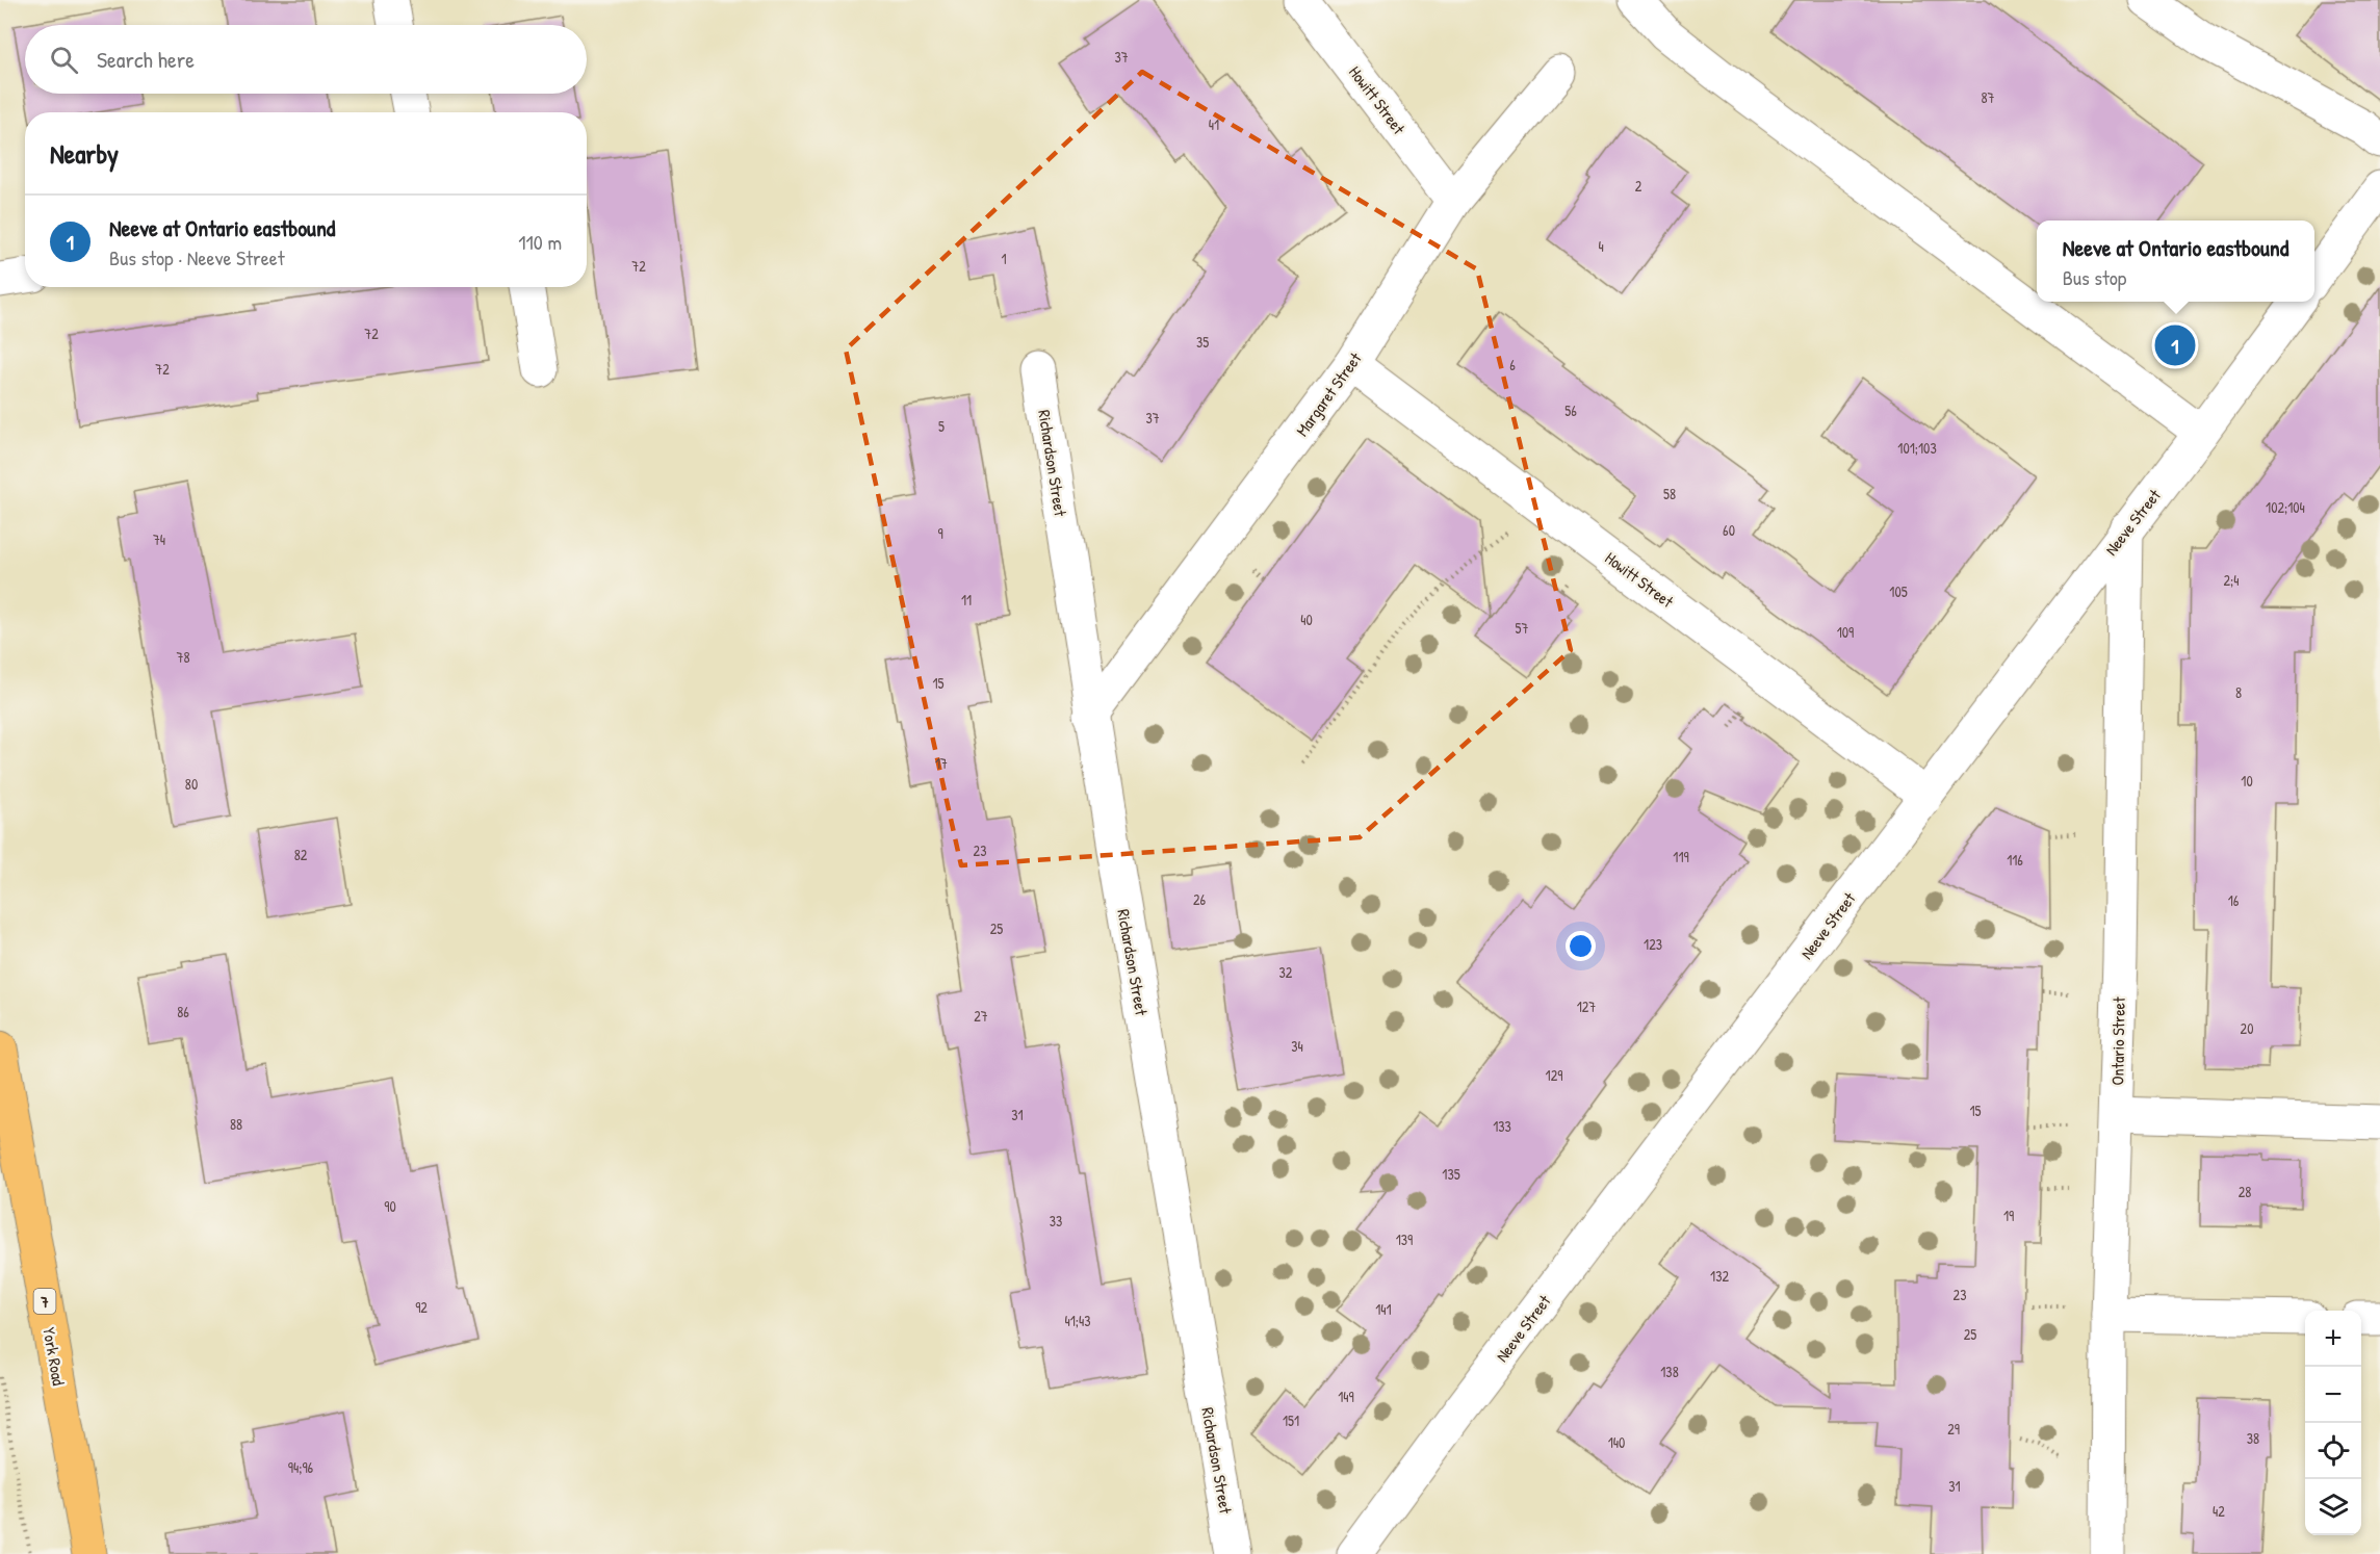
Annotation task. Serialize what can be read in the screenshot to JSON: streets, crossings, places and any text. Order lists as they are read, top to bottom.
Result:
{
  "streets": {
    "main road": ["7", "York Road"],
    "street": [
      "Howitt Street",
      "Margaret Street",
      "Richardson Street",
      "Neeve Street",
      "Ontario Street"
    ]
  },
  "crossings": [
    ["Howitt Street", "Margaret Street"],
    ["Howitt Street", "Neeve Street"],
    ["Margaret Street", "Richardson Street"],
    ["Neeve Street", "Ontario Street"]
  ],
  "house_numbers": [
    "37",
    "87",
    "41",
    "2",
    "4",
    "1",
    "72",
    "72",
    "35",
    "6",
    "72",
    "56",
    "37",
    "5",
    "101;103",
    "58",
    "102;104",
    "60",
    "9",
    "74",
    "2;4",
    "105",
    "11",
    "40",
    "57",
    "109",
    "78",
    "15",
    "8",
    "17",
    "10",
    "80",
    "23",
    "82",
    "119",
    "116",
    "26",
    "16",
    "25",
    "123",
    "32",
    "127",
    "86",
    "27",
    "20",
    "34",
    "129",
    "15",
    "31",
    "88",
    "133",
    "135",
    "28",
    "90",
    "19",
    "33",
    "139",
    "132",
    "23",
    "92",
    "141",
    "41;43",
    "25",
    "138",
    "149",
    "151",
    "29",
    "38",
    "140",
    "94;96",
    "31",
    "42"
  ],
  "page": {
    "search": "Search here",
    "heading": "Nearby",
    "list": [
      {
        "mark": "1",
        "name": "Neeve at Ontario eastbound",
        "note": "Bus stop · Neeve Street",
        "value": "110 m"
      }
    ],
    "popup": ["Neeve at Ontario eastbound", "Bus stop"],
    "pins": "1",
    "map_buttons": ["+", "−"]
  }
}
